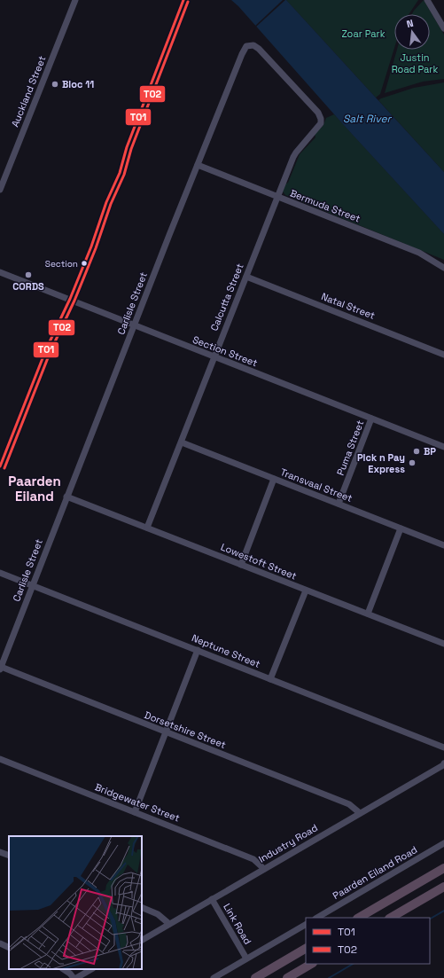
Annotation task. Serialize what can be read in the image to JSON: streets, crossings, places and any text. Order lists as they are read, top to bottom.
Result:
{
  "streets": {
    "street": [
      "Auckland Street",
      "Bermuda Street",
      "Calcutta Street",
      "Carlisle Street",
      "Natal Street",
      "Section Street",
      "Puma Street",
      "Transvaal Street",
      "Lowestoft Street",
      "Neptune Street",
      "Dorsetshire Street",
      "Bridgewater Street",
      "Industry Road",
      "Paarden Eiland Road",
      "Link Road"
    ]
  },
  "crossings": [
    ["Bermuda Street", "Calcutta Street"],
    ["Bermuda Street", "Carlisle Street"],
    ["Calcutta Street", "Carlisle Street"],
    ["Calcutta Street", "Natal Street"],
    ["Calcutta Street", "Section Street"],
    ["Calcutta Street", "Transvaal Street"],
    ["Calcutta Street", "Lowestoft Street"],
    ["Carlisle Street", "Section Street"],
    ["Carlisle Street", "Lowestoft Street"],
    ["Carlisle Street", "Neptune Street"],
    ["Carlisle Street", "Dorsetshire Street"],
    ["Section Street", "Puma Street"],
    ["Puma Street", "Transvaal Street"],
    ["Dorsetshire Street", "Industry Road"],
    ["Bridgewater Street", "Industry Road"],
    ["Industry Road", "Link Road"]
  ],
  "districts": ["Paarden Eiland"],
  "water": ["Salt River"],
  "parks": ["Zoar Park", "Justin Road Park"],
  "places": [
    "Bloc 11",
    "Section",
    "CORDS",
    "BP",
    "Pick n Pay Express"
  ],
  "lines": ["transit line T01", "transit line T02"],
  "legend": ["T01", "T02"],
  "north": "top"
}
